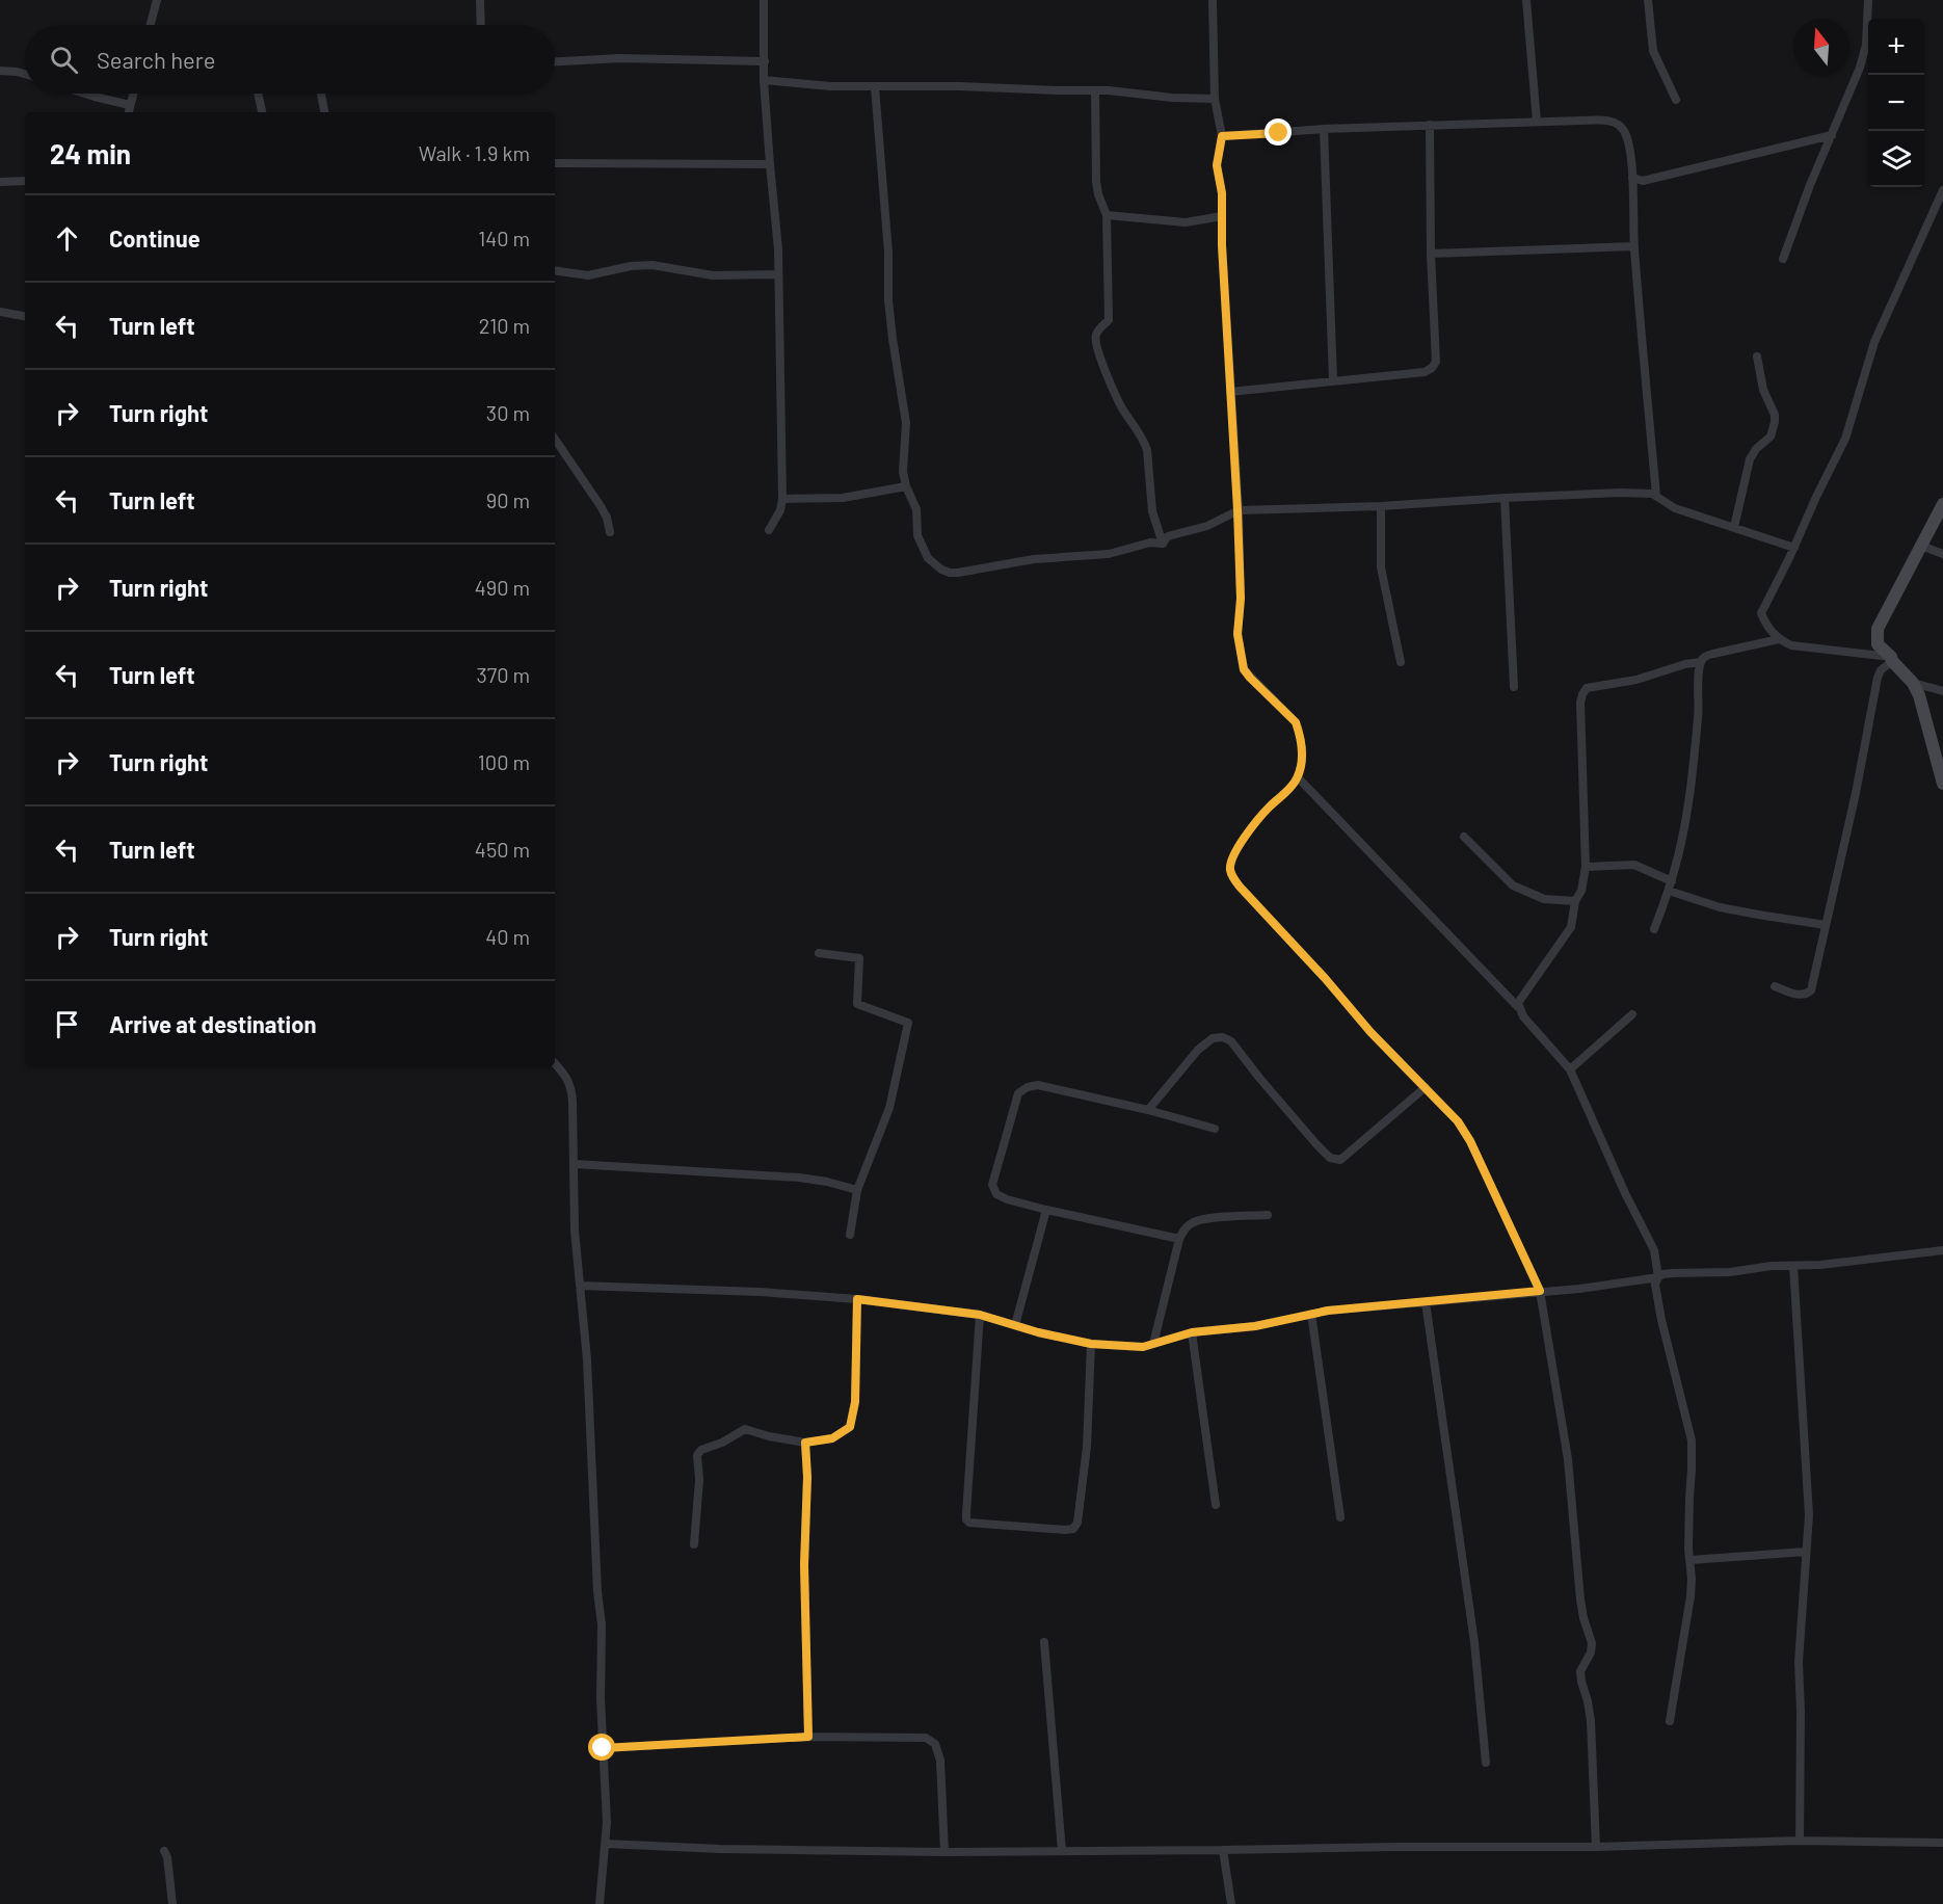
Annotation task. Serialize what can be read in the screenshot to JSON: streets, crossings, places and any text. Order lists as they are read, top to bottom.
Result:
{
  "north": "top",
  "page": {
    "map_buttons": ["+", "−"],
    "search": "Search here",
    "heading": ["24 min", "Walk · 1.9 km"],
    "list": [
      ["Continue", "140 m"],
      ["Turn left", "210 m"],
      ["Turn right", "30 m"],
      ["Turn left", "90 m"],
      ["Turn right", "490 m"],
      ["Turn left", "370 m"],
      ["Turn right", "100 m"],
      ["Turn left", "450 m"],
      ["Turn right", "40 m"],
      "Arrive at destination"
    ]
  }
}
